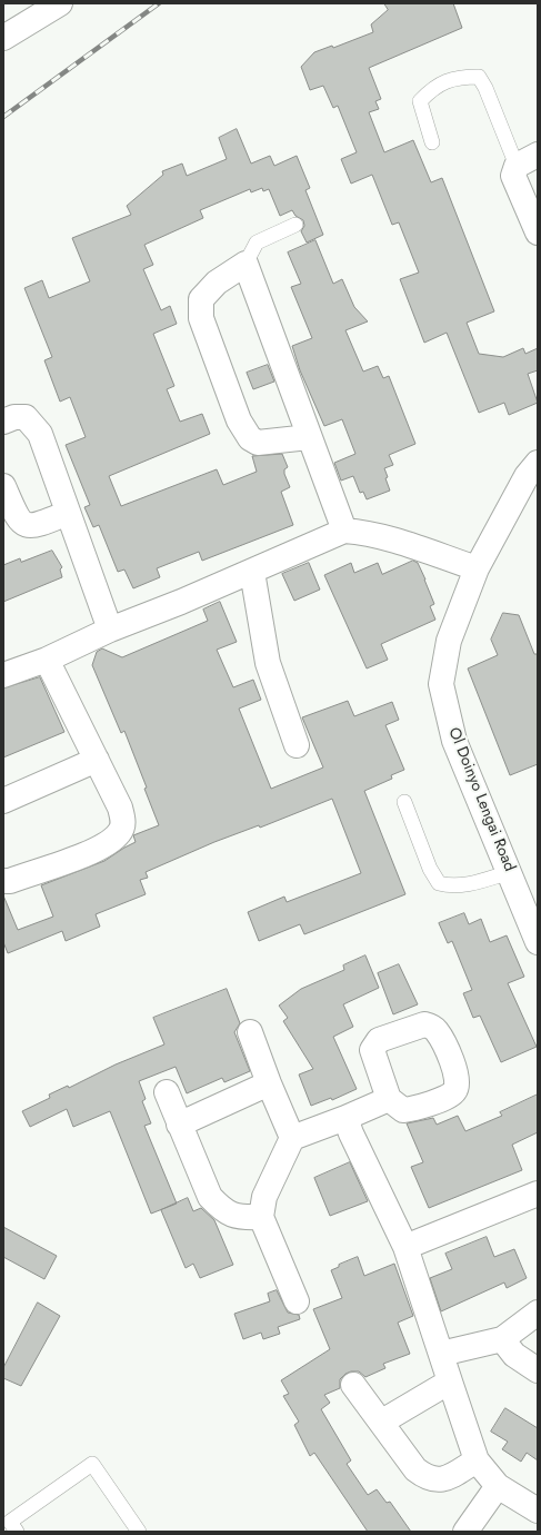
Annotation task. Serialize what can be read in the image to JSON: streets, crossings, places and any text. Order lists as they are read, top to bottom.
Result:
{
  "streets": {
    "street": ["Ol Doinyo Lengai Road"]
  }
}
